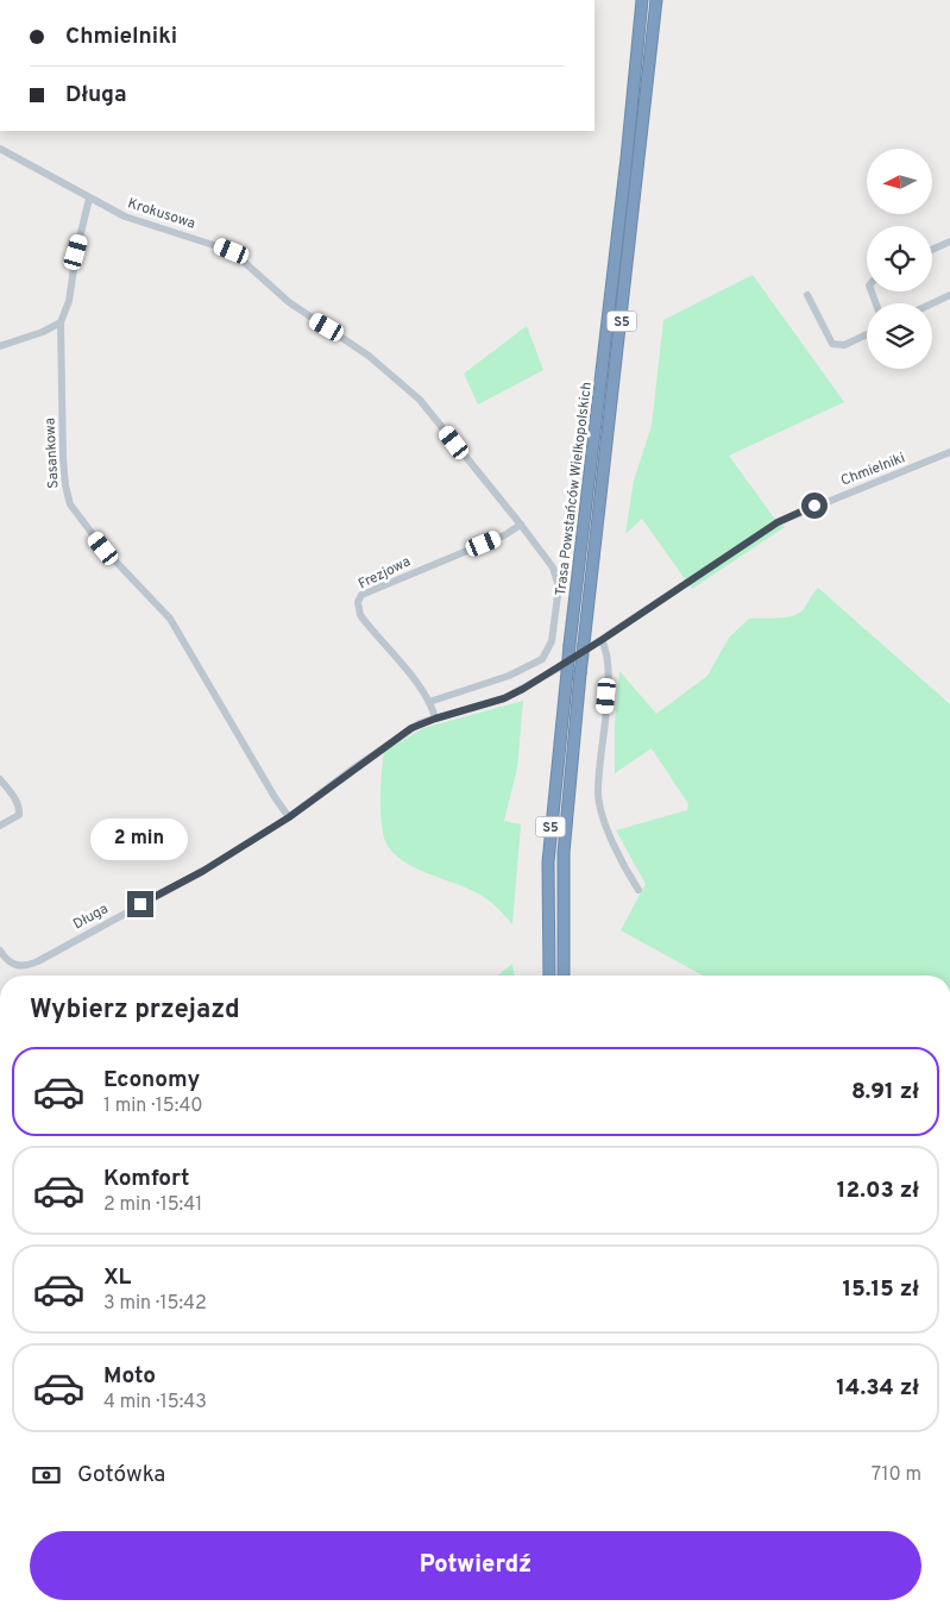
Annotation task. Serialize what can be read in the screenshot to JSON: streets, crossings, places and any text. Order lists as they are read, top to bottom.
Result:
{
  "streets": {
    "highway": ["S5", "Trasa Powstańców Wielkopolskich"],
    "street": [
      "Krokusowa",
      "Sasankowa",
      "Chmielniki",
      "Frezjowa",
      "Długa"
    ]
  },
  "crossings": [
    ["Krokusowa", "Sasankowa"],
    ["Krokusowa", "Frezjowa"],
    ["Sasankowa", "Długa"],
    ["Chmielniki", "Długa"],
    ["Frezjowa", "Długa"]
  ],
  "north": "left",
  "page": {
    "banner": ["Chmielniki", "Długa"],
    "bubble": "2 min",
    "heading": "Wybierz przejazd",
    "list": [
      {
        "name": "Economy",
        "note": "1 min · 15:40",
        "value": "8.91 zł"
      },
      {
        "name": "Komfort",
        "note": "2 min · 15:41",
        "value": "12.03 zł"
      },
      {
        "name": "XL",
        "note": "3 min · 15:42",
        "value": "15.15 zł"
      },
      {
        "name": "Moto",
        "note": "4 min · 15:43",
        "value": "14.34 zł"
      }
    ],
    "pay": ["Gotówka", "710 m"],
    "buttons": "Potwierdź"
  }
}
